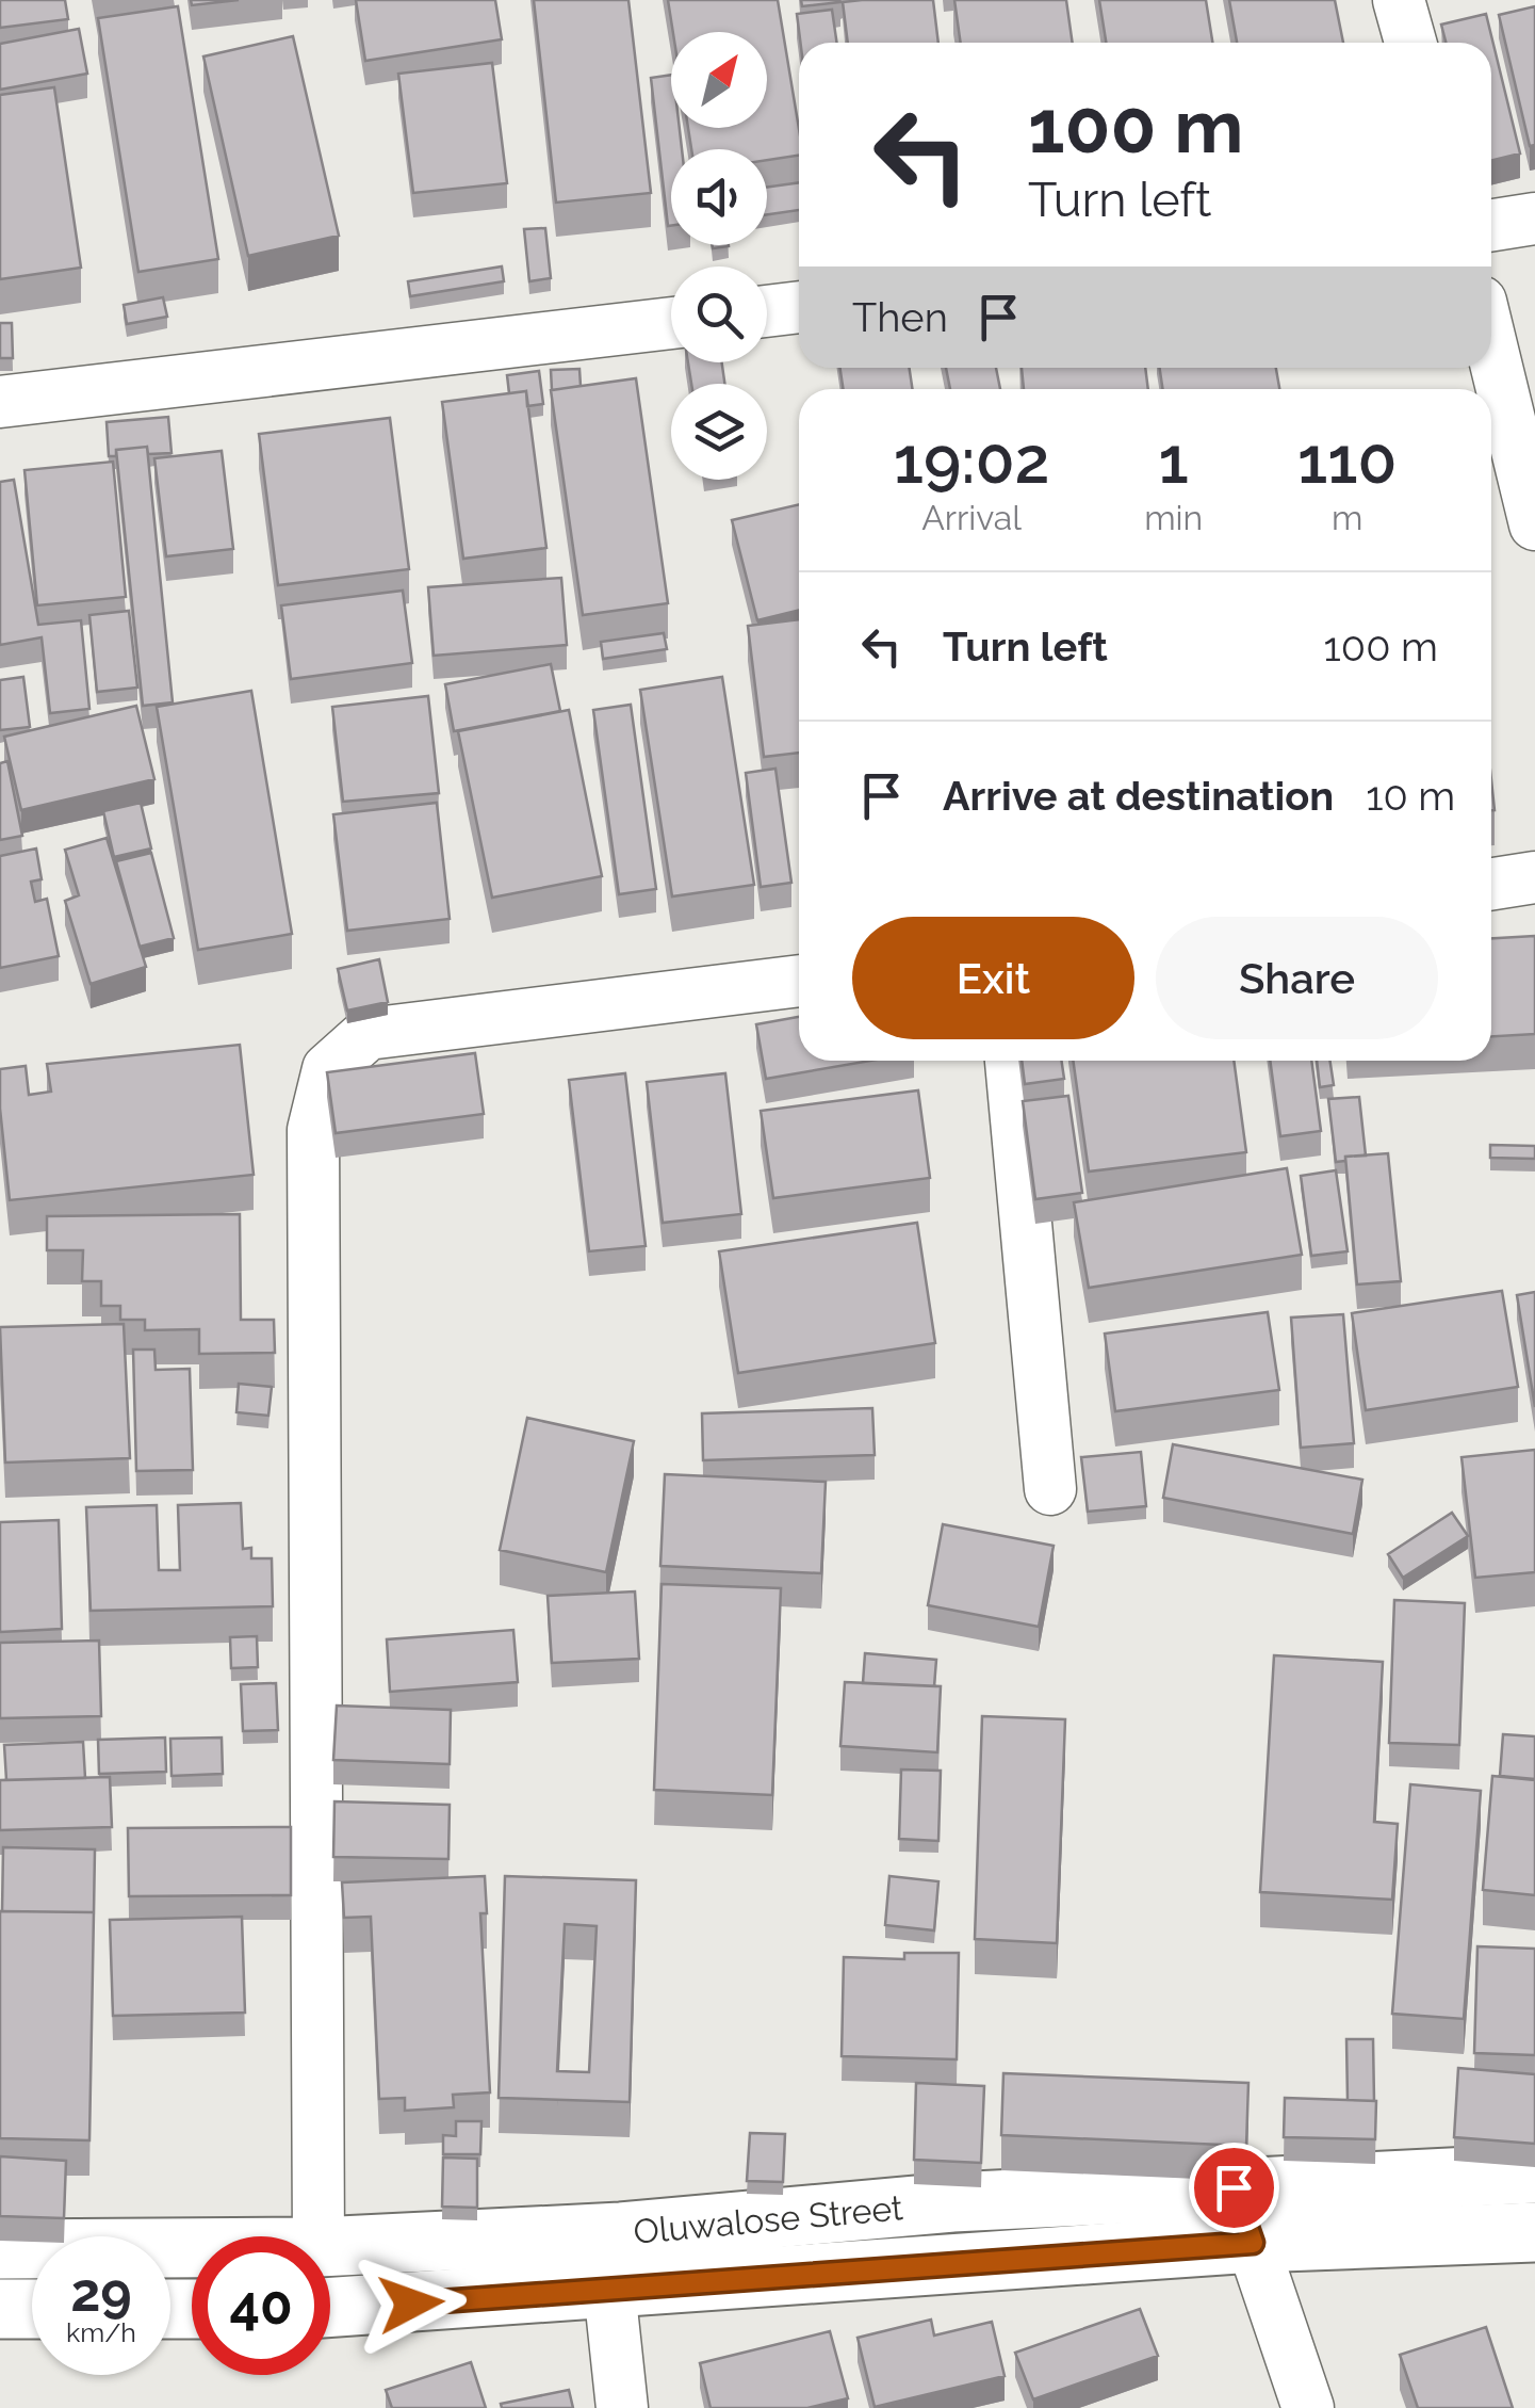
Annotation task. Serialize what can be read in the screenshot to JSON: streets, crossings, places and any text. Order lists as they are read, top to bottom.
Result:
{
  "streets": {
    "street": ["Oluwalose Street"]
  },
  "north": "top right",
  "page": {
    "turn": ["100 m", "Turn left"],
    "then": "Then",
    "eta": [
      "19:02",
      "Arrival",
      "1",
      "min",
      "110",
      "m"
    ],
    "list": [
      {
        "name": "Turn left",
        "value": "100 m"
      },
      {
        "name": "Arrive at destination",
        "value": "10 m"
      }
    ],
    "buttons": ["Exit", "Share"],
    "speed": "29 km/h",
    "limit": "40"
  }
}
